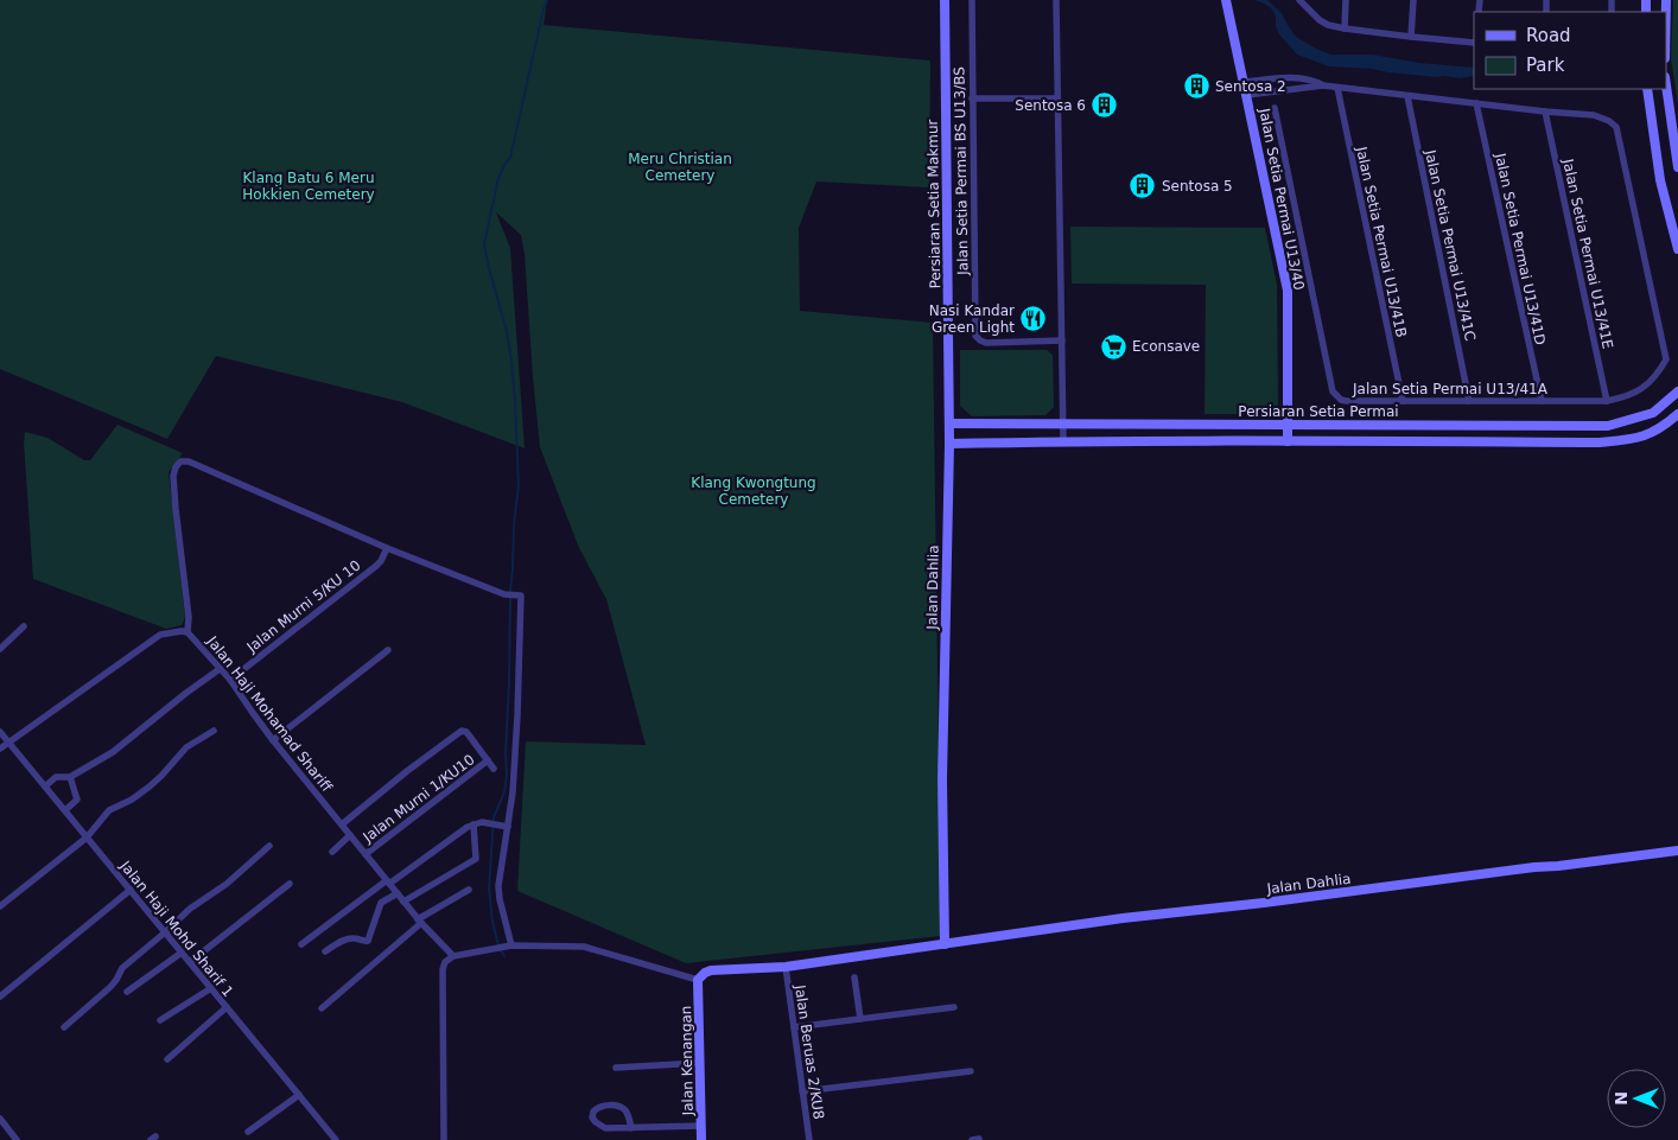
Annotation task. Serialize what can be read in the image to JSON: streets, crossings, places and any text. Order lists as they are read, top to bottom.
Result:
{
  "streets": {
    "street": [
      "Jalan Setia Permai BS U13/BS",
      "Jalan Setia Permai U13/40",
      "Persiaran Setia Makmur",
      "Jalan Setia Permai U13/41B",
      "Jalan Setia Permai U13/41C",
      "Jalan Setia Permai U13/41D",
      "Jalan Setia Permai U13/41E",
      "Jalan Setia Permai U13/41A",
      "Persiaran Setia Permai",
      "Jalan Dahlia",
      "Jalan Murni 5/KU 10",
      "Jalan Haji Mohamad Shariff",
      "Jalan Murni 1/KU10",
      "Jalan Haji Mohd Sharif 1",
      "Jalan Beruas 2/KU8",
      "Jalan Kenangan"
    ]
  },
  "crossings": [
    ["Jalan Setia Permai U13/40", "Persiaran Setia Permai"],
    ["Persiaran Setia Makmur", "Persiaran Setia Permai"],
    ["Persiaran Setia Makmur", "Jalan Dahlia"],
    ["Jalan Setia Permai U13/41B", "Jalan Setia Permai U13/41A"],
    ["Jalan Setia Permai U13/41C", "Jalan Setia Permai U13/41A"],
    ["Jalan Setia Permai U13/41D", "Jalan Setia Permai U13/41A"],
    ["Jalan Setia Permai U13/41E", "Jalan Setia Permai U13/41A"],
    ["Persiaran Setia Permai", "Jalan Dahlia"],
    ["Jalan Dahlia", "Jalan Beruas 2/KU8"],
    ["Jalan Dahlia", "Jalan Kenangan"],
    ["Jalan Murni 5/KU 10", "Jalan Haji Mohamad Shariff"],
    ["Jalan Haji Mohamad Shariff", "Jalan Murni 1/KU10"],
    ["Jalan Haji Mohamad Shariff", "Jalan Haji Mohd Sharif 1"]
  ],
  "parks": ["Meru Christian Cemetery", "Klang Batu 6 Meru Hokkien Cemetery", "Klang Kwongtung Cemetery"],
  "places": {
    "building": ["Sentosa 2", "Sentosa 6", "Sentosa 5"],
    "restaurant": ["Nasi Kandar Green Light"],
    "supermarket": ["Econsave"]
  },
  "legend": ["Road", "Park"],
  "north": "left"
}
